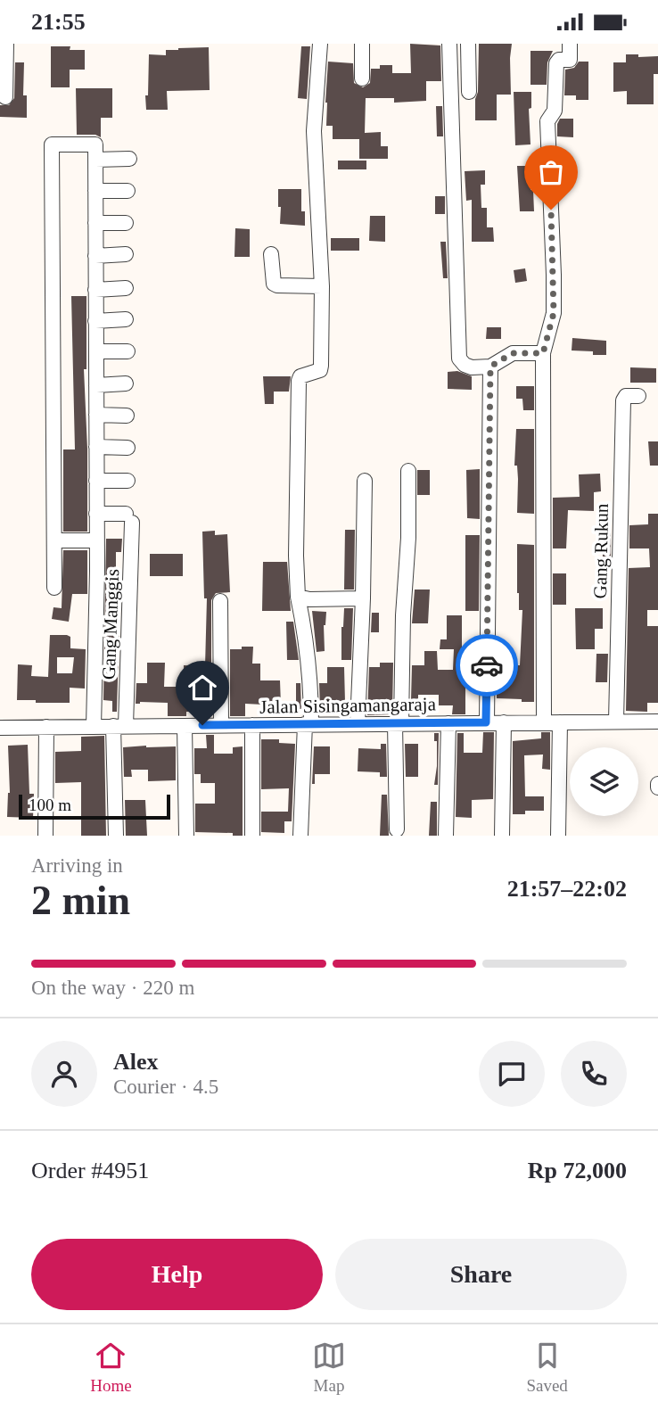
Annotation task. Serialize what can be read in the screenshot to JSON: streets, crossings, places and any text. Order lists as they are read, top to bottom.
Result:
{
  "streets": {
    "street": ["Gang Rukun", "Gang Manggis", "Jalan Sisingamangaraja"]
  },
  "crossings": [
    ["Gang Rukun", "Jalan Sisingamangaraja"],
    ["Gang Manggis", "Jalan Sisingamangaraja"]
  ],
  "scale_bar": "100 m",
  "page": {
    "status": "21:55",
    "scale": "100 m",
    "heading": ["2 min", "Arriving in", "21:57–22:02"],
    "panel": [
      "Alex",
      "Courier · 4.5",
      "Order #4951",
      "Rp 72,000"
    ],
    "bar": "On the way · 220 m",
    "buttons": ["Help", "Share"],
    "tabs": ["Home", "Map", "Saved"]
  }
}
